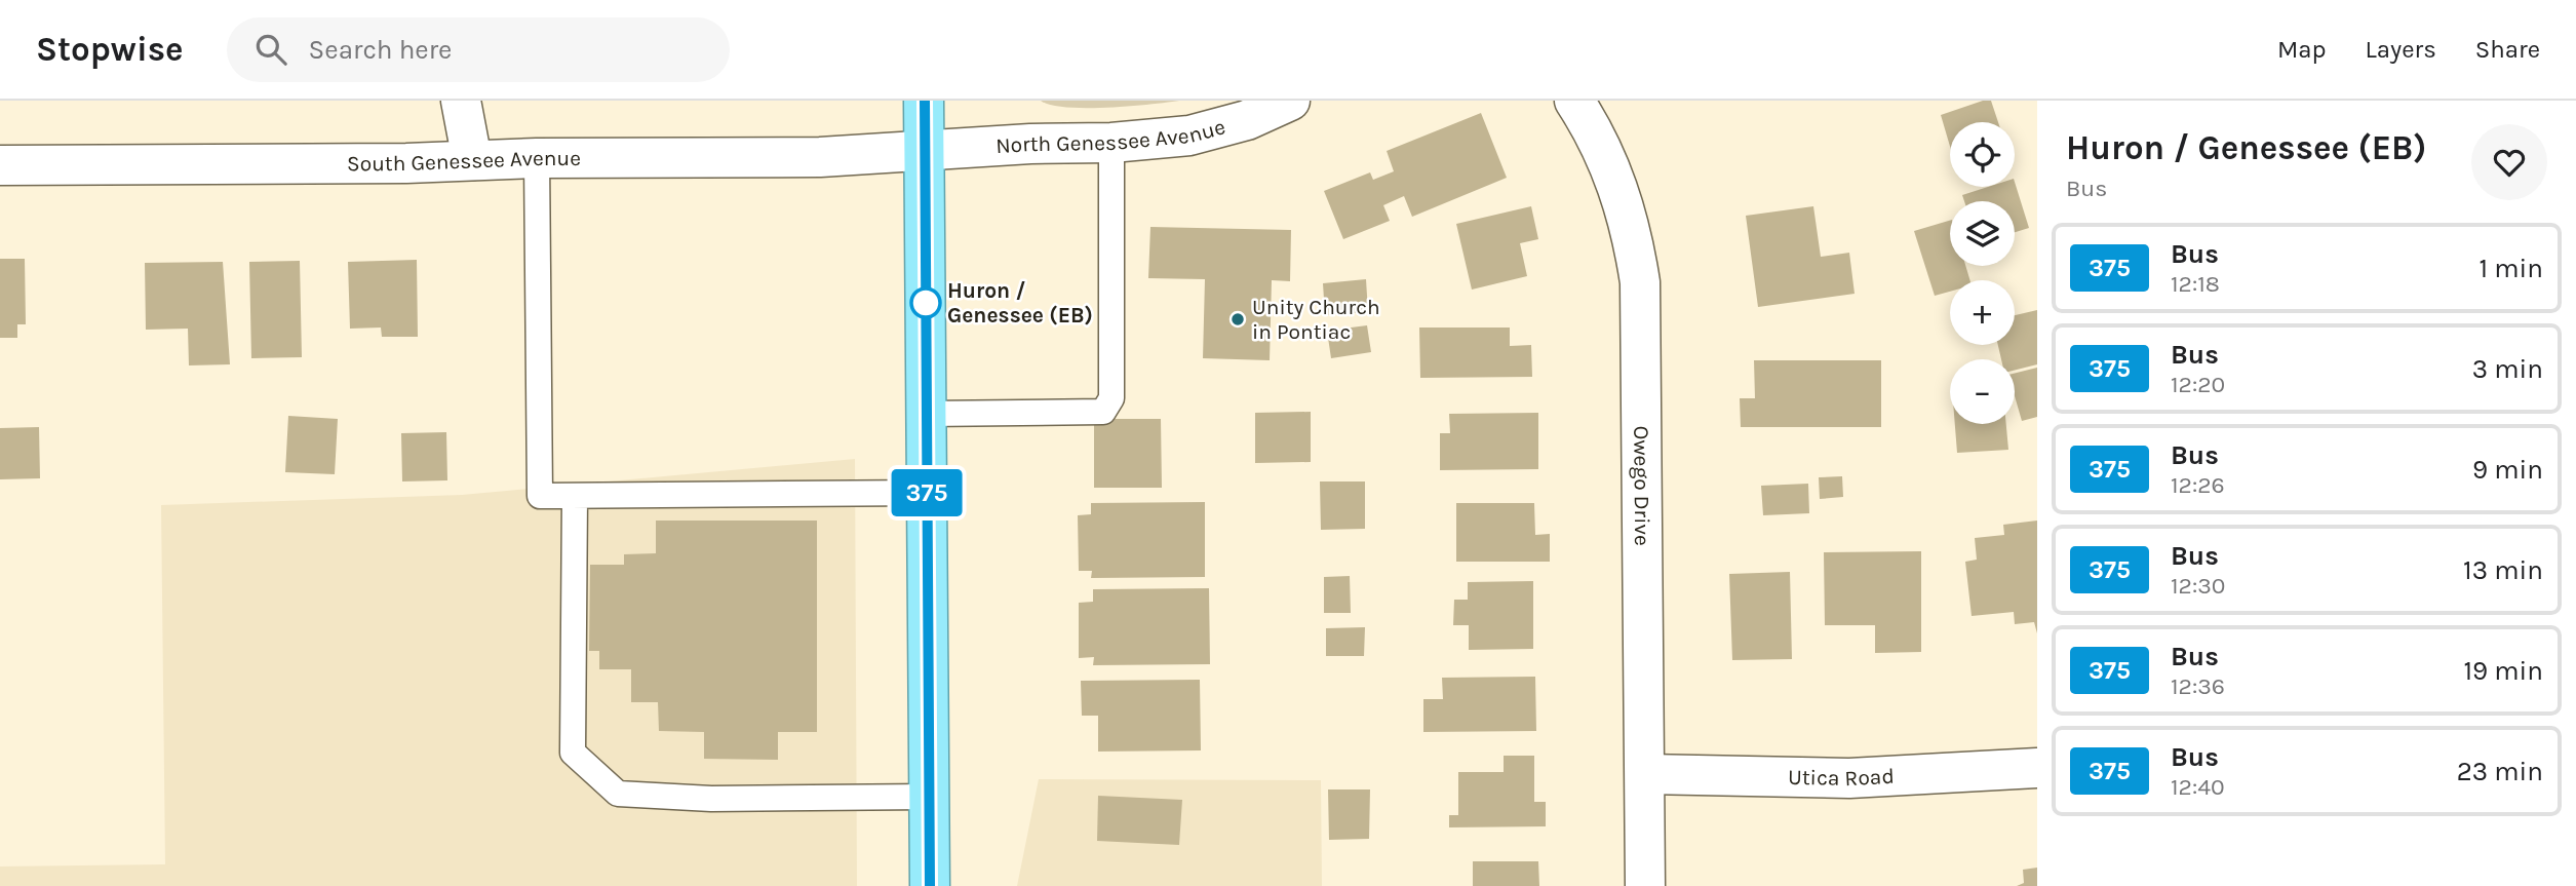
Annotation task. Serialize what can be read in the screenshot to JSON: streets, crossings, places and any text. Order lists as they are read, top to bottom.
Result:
{
  "streets": {
    "street": [
      "North Genessee Avenue",
      "South Genessee Avenue",
      "Owego Drive",
      "Utica Road"
    ]
  },
  "crossings": [
    ["North Genessee Avenue", "South Genessee Avenue"],
    ["Owego Drive", "Utica Road"]
  ],
  "places": ["Huron / Genessee (EB)", "Unity Church in Pontiac"],
  "lines": ["bus line 375"],
  "page": {
    "header": "Stopwise",
    "search": "Search here",
    "nav": ["Map", "Layers", "Share"],
    "on_map": "375",
    "heading": ["Huron / Genessee (EB)", "Bus"],
    "map_buttons": ["+", "−"],
    "list": [
      {
        "mark": "375",
        "name": "Bus",
        "note": "12:18",
        "value": "1 min"
      },
      {
        "mark": "375",
        "name": "Bus",
        "note": "12:20",
        "value": "3 min"
      },
      {
        "mark": "375",
        "name": "Bus",
        "note": "12:26",
        "value": "9 min"
      },
      {
        "mark": "375",
        "name": "Bus",
        "note": "12:30",
        "value": "13 min"
      },
      {
        "mark": "375",
        "name": "Bus",
        "note": "12:36",
        "value": "19 min"
      },
      {
        "mark": "375",
        "name": "Bus",
        "note": "12:40",
        "value": "23 min"
      }
    ]
  }
}
